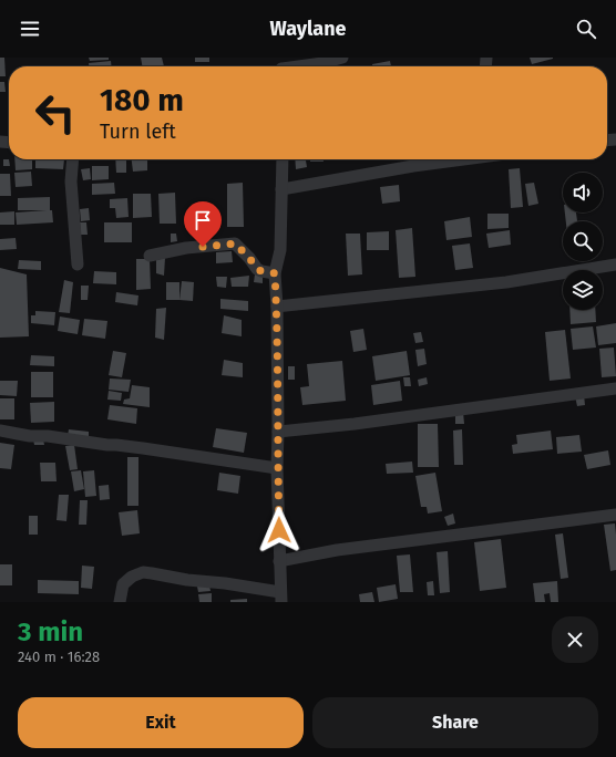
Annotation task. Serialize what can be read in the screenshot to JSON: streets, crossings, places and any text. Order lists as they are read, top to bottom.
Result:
{
  "page": {
    "header": "Waylane",
    "turn": ["180 m", "Turn left"],
    "heading": ["3 min", "240 m · 16:28"],
    "buttons": ["Exit", "Share"]
  }
}
